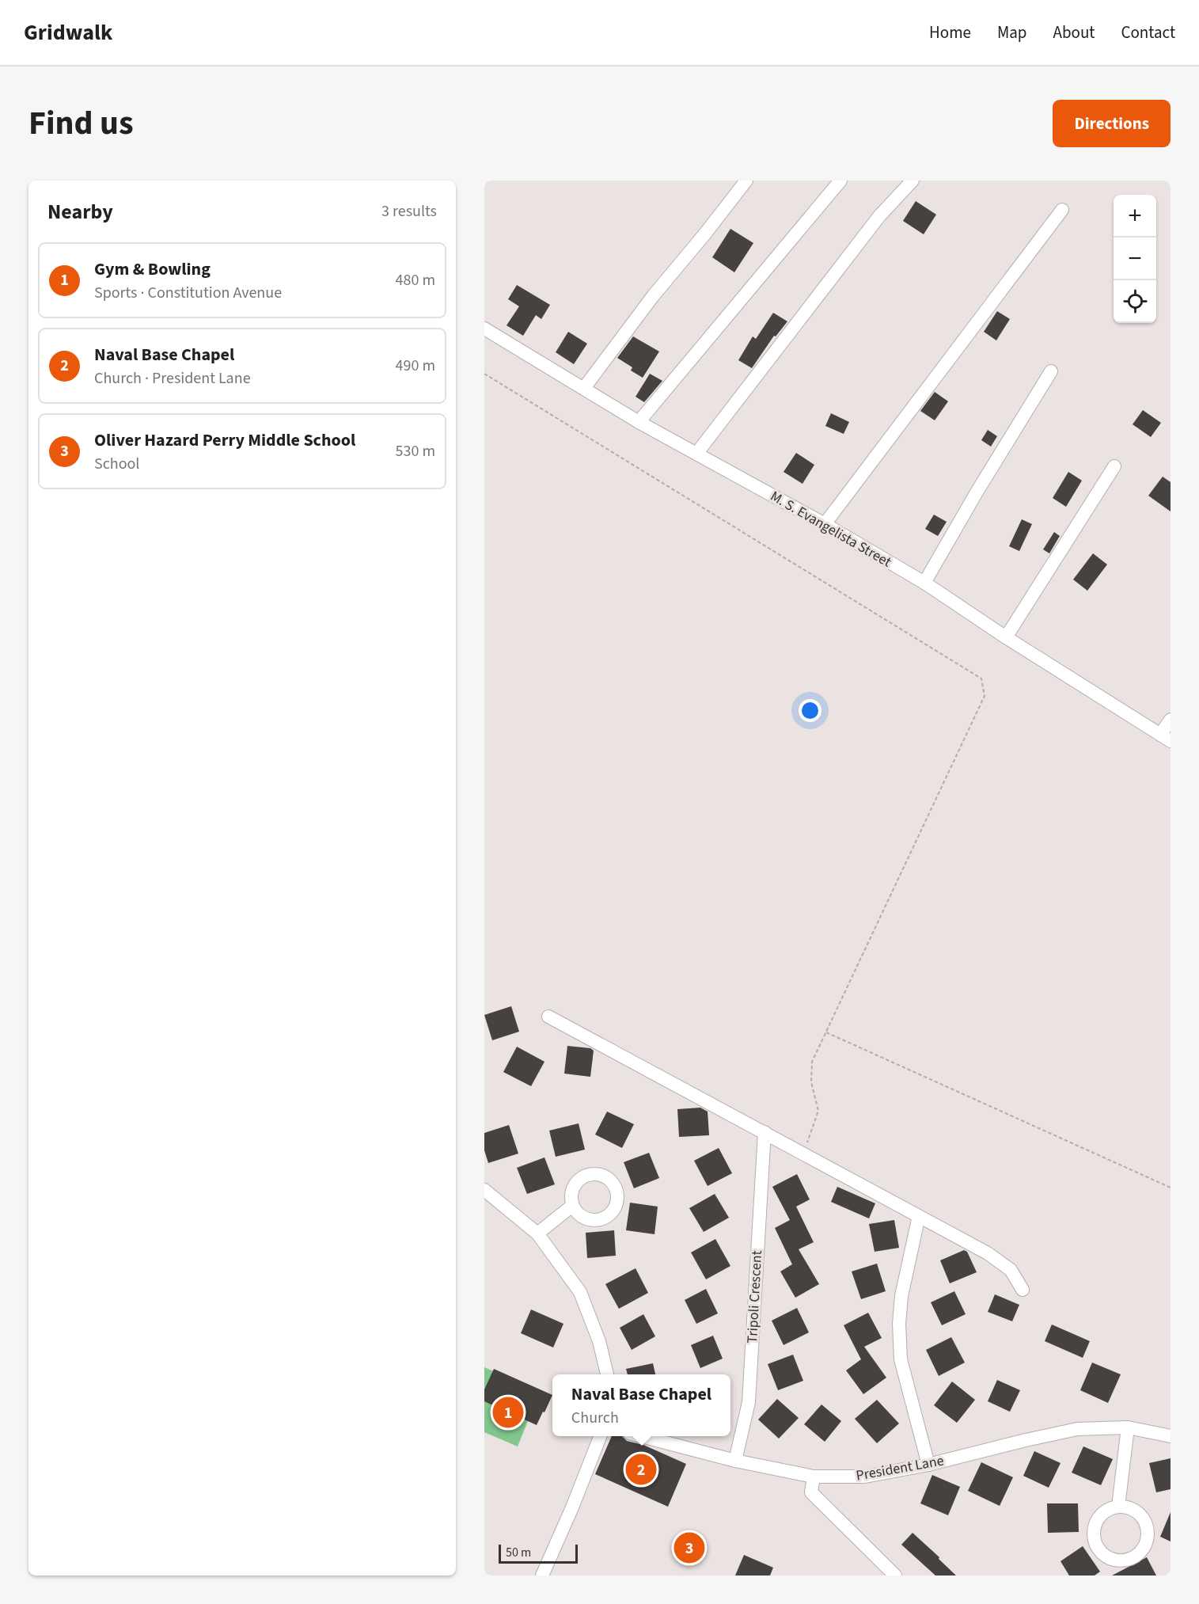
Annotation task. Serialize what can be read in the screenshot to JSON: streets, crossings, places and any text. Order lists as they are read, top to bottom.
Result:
{
  "streets": {
    "street": ["M. S. Evangelista Street", "Tripoli Crescent", "President Lane"]
  },
  "crossings": [
    ["Tripoli Crescent", "President Lane"]
  ],
  "scale_bar": "50 m",
  "page": {
    "header": "Gridwalk",
    "nav": [
      "Home",
      "Map",
      "About",
      "Contact"
    ],
    "title": "Find us",
    "buttons": "Directions",
    "heading": ["Nearby", "3 results"],
    "map_buttons": ["+", "−"],
    "list": [
      {
        "mark": "1",
        "name": "Gym & Bowling",
        "note": "Sports · Constitution Avenue",
        "value": "480 m"
      },
      {
        "mark": "2",
        "name": "Naval Base Chapel",
        "note": "Church · President Lane",
        "value": "490 m"
      },
      {
        "mark": "3",
        "name": "Oliver Hazard Perry Middle School",
        "note": "School",
        "value": "530 m"
      }
    ],
    "popup": ["Naval Base Chapel", "Church"],
    "pins": ["1", "2", "3"],
    "scale": "50 m"
  }
}
